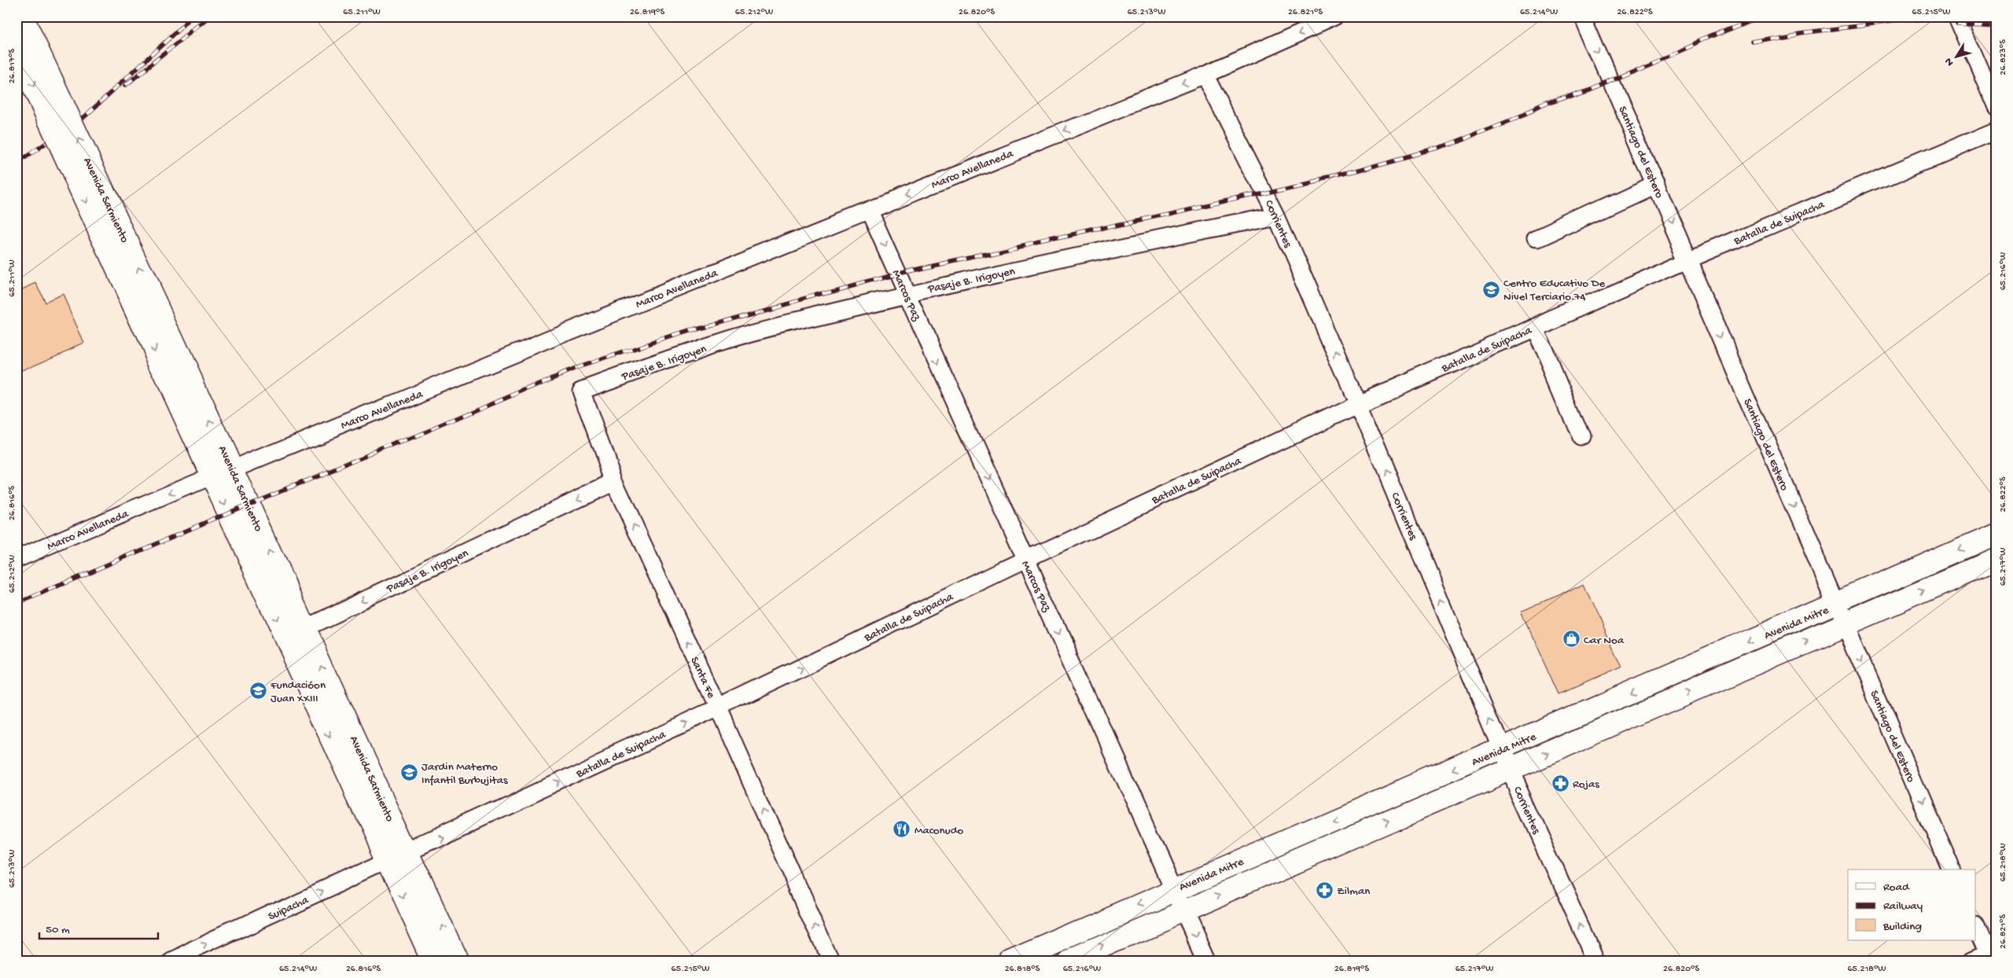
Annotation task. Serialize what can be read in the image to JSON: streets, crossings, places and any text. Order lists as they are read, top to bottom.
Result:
{
  "streets": {
    "main road": ["Avenida Sarmiento", "Avenida Mitre"],
    "street": [
      "Santiago del Estero",
      "Marco Avellaneda",
      "Batalla de Suipacha",
      "Corrientes",
      "Pasaje B. Irigoyen",
      "Marcos Paz",
      "Santa Fe",
      "Suipacha"
    ]
  },
  "crossings": [
    ["Santiago del Estero", "Batalla de Suipacha"],
    ["Santiago del Estero", "Avenida Mitre"],
    ["Marco Avellaneda", "Avenida Sarmiento"],
    ["Marco Avellaneda", "Corrientes"],
    ["Marco Avellaneda", "Marcos Paz"],
    ["Avenida Sarmiento", "Batalla de Suipacha"],
    ["Avenida Sarmiento", "Pasaje B. Irigoyen"],
    ["Avenida Sarmiento", "Suipacha"],
    ["Batalla de Suipacha", "Corrientes"],
    ["Batalla de Suipacha", "Marcos Paz"],
    ["Batalla de Suipacha", "Santa Fe"],
    ["Batalla de Suipacha", "Suipacha"],
    ["Corrientes", "Pasaje B. Irigoyen"],
    ["Corrientes", "Avenida Mitre"],
    ["Pasaje B. Irigoyen", "Marcos Paz"],
    ["Pasaje B. Irigoyen", "Santa Fe"],
    ["Marcos Paz", "Avenida Mitre"]
  ],
  "one_way": [
    "Santiago del Estero",
    "Marco Avellaneda",
    "Batalla de Suipacha",
    "Corrientes",
    "Marcos Paz",
    "Santa Fe",
    "Suipacha"
  ],
  "places": {
    "school or university": ["Centro Educativo De Nivel Terciario 74", "Fundacióon Juan XXIII", "Jardin Materno Infantil Burbujitas"],
    "shop": ["Car Noa"],
    "pharmacy": ["Rojas", "Zilman"],
    "restaurant": ["Maconudo"]
  },
  "legend": ["Road", "Railway", "Building"],
  "scale_bar": "50 m",
  "north": "bottom left",
  "coordinates": [
    "65.211°W",
    "26.819°S",
    "65.212°W",
    "26.820°S",
    "65.213°W",
    "26.821°S",
    "65.214°W",
    "26.822°S",
    "65.215°W",
    "26.823°S",
    "26.817°S",
    "65.216°W",
    "26.816°S",
    "65.217°W",
    "65.218°W",
    "26.818°S"
  ]
}
